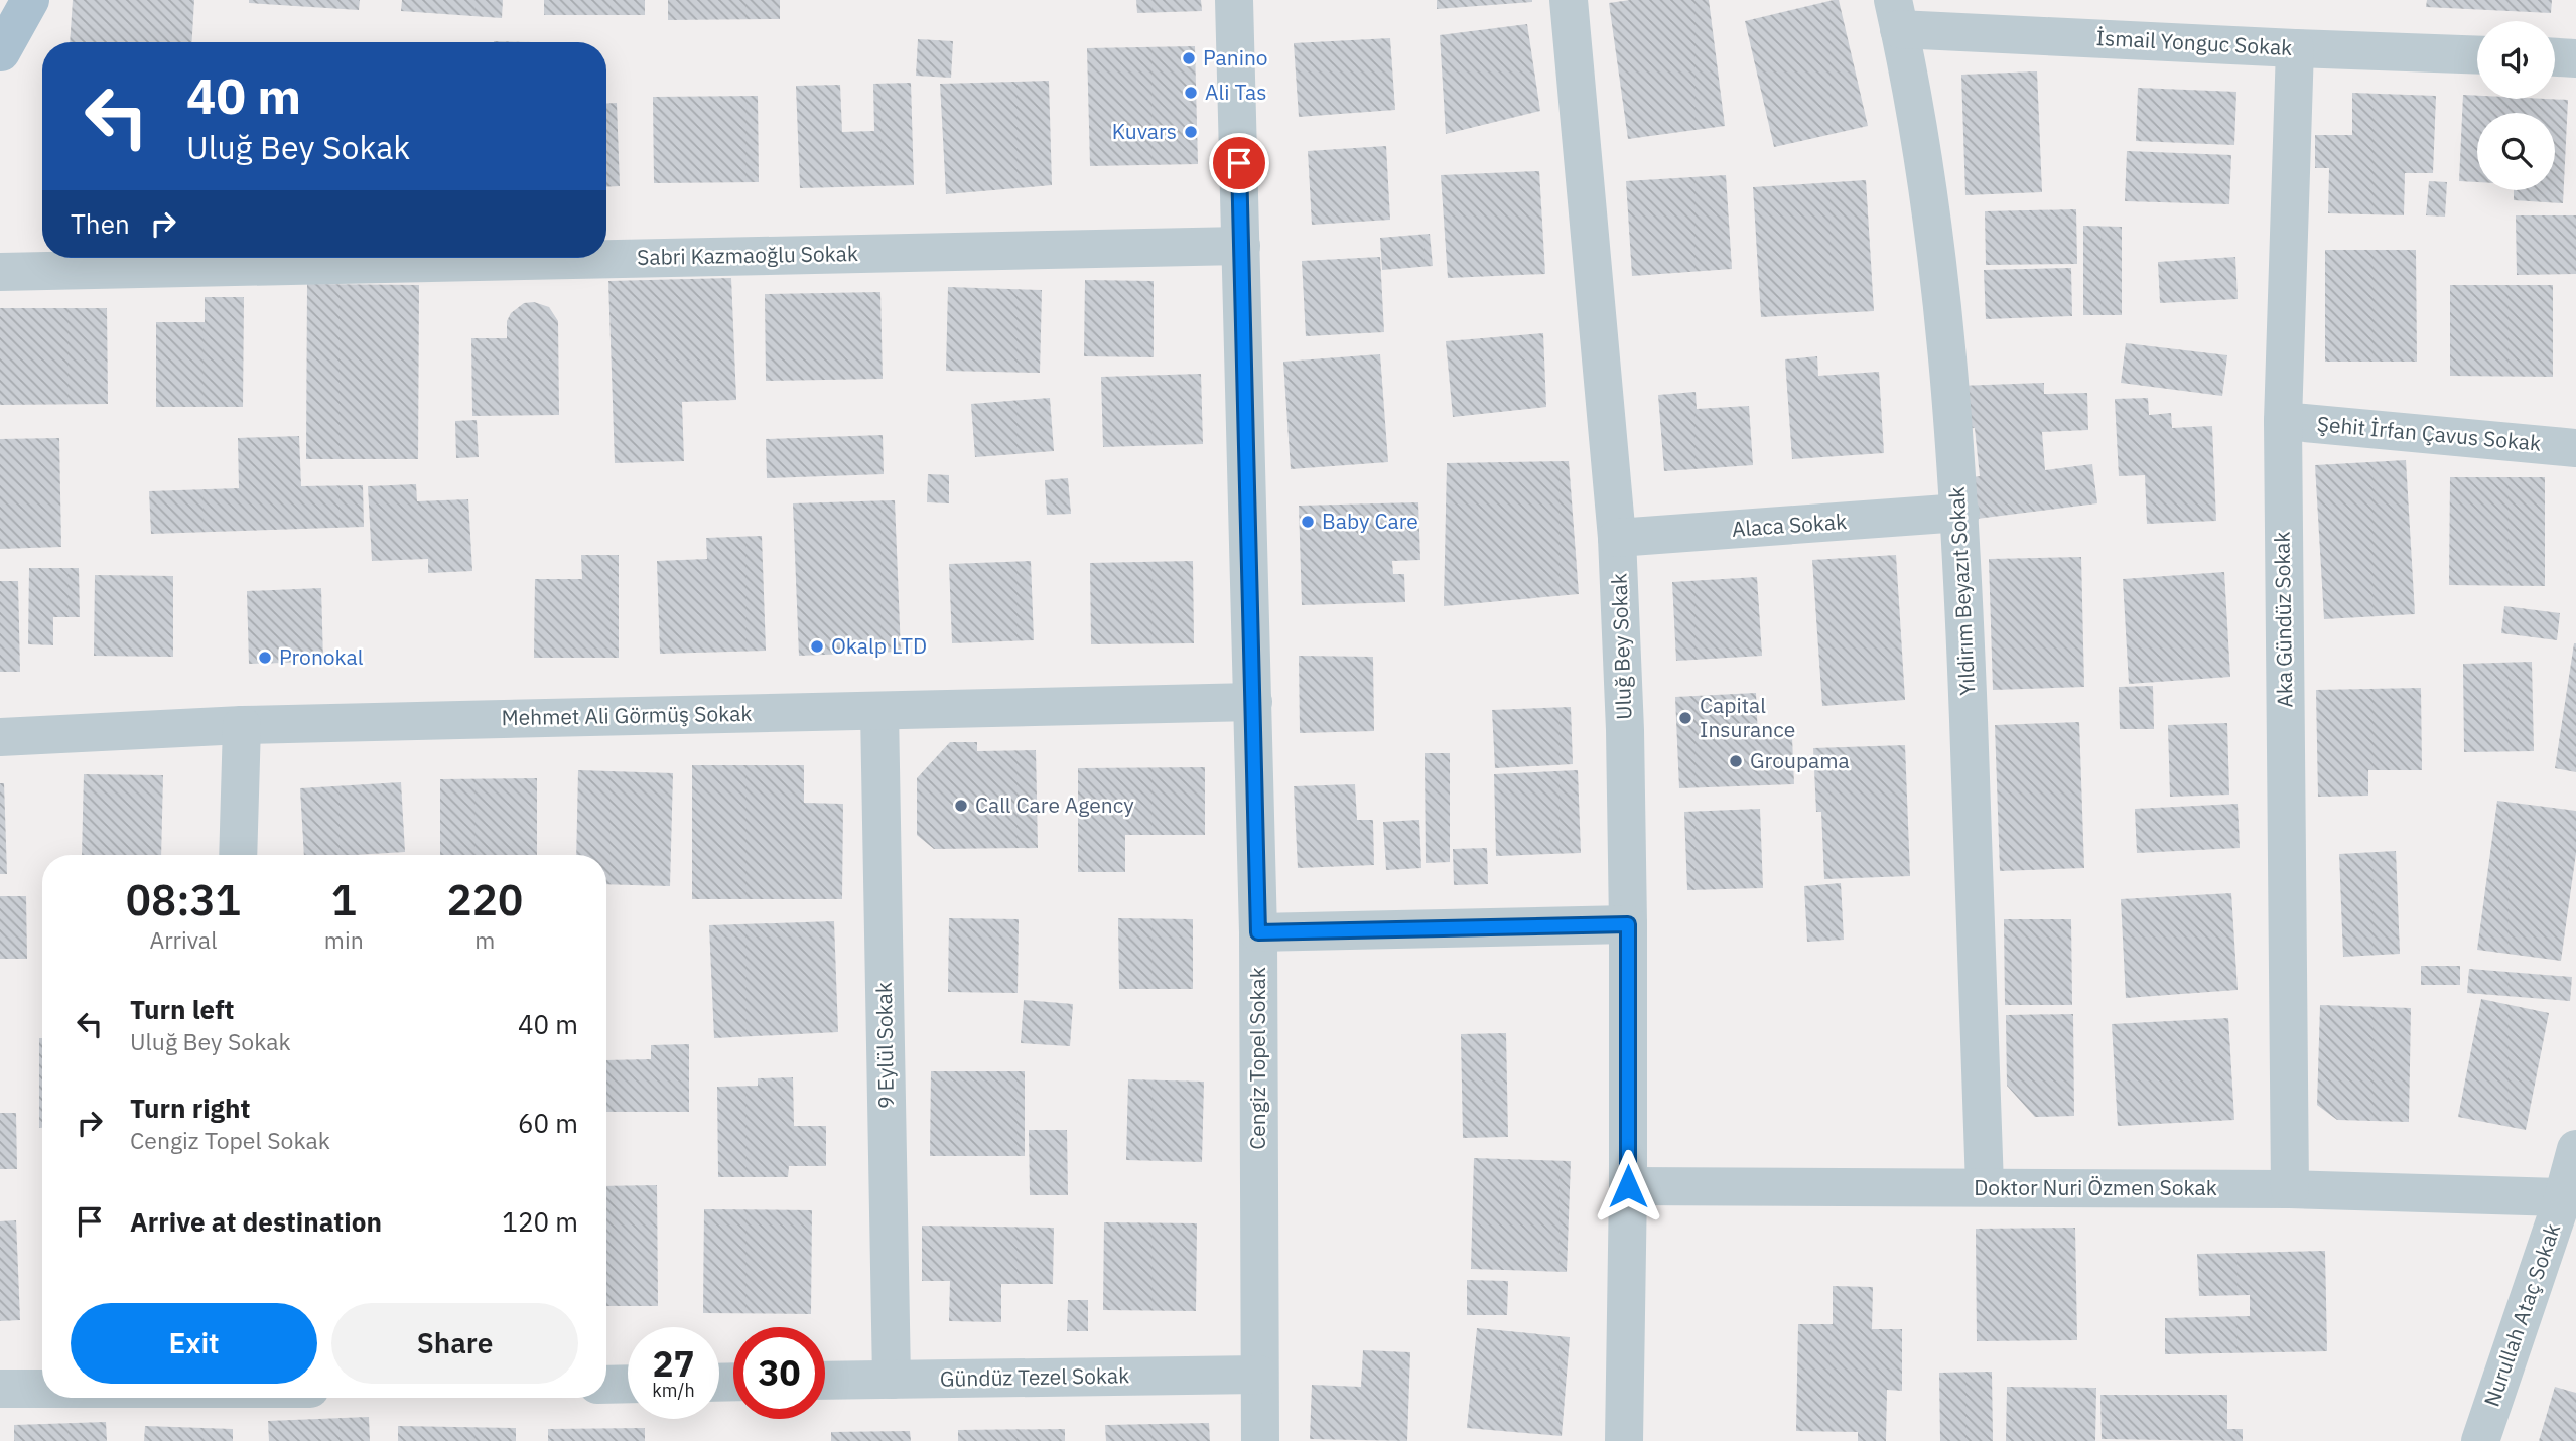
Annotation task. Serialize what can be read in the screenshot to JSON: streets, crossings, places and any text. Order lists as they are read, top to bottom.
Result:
{
  "streets": {
    "street": [
      "İsmail Yonguc Sokak",
      "Sabri Kazmaoğlu Sokak",
      "Şehit İrfan Çavus Sokak",
      "Alaca Sokak",
      "Yıldirım Beyazıt Sokak",
      "Aka Gündüz Sokak",
      "Uluğ Bey Sokak",
      "Mehmet Ali Görmüş Sokak",
      "9 Eylül Sokak",
      "Cengiz Topel Sokak",
      "Doktor Nuri Özmen Sokak",
      "Nurullah Ataç Sokak",
      "Gündüz Tezel Sokak"
    ]
  },
  "crossings": [
    ["İsmail Yonguc Sokak", "Yıldirım Beyazıt Sokak"],
    ["İsmail Yonguc Sokak", "Aka Gündüz Sokak"],
    ["Sabri Kazmaoğlu Sokak", "Cengiz Topel Sokak"],
    ["Şehit İrfan Çavus Sokak", "Aka Gündüz Sokak"],
    ["Alaca Sokak", "Yıldirım Beyazıt Sokak"],
    ["Alaca Sokak", "Uluğ Bey Sokak"],
    ["Yıldirım Beyazıt Sokak", "Doktor Nuri Özmen Sokak"],
    ["Aka Gündüz Sokak", "Doktor Nuri Özmen Sokak"],
    ["Uluğ Bey Sokak", "Doktor Nuri Özmen Sokak"],
    ["Mehmet Ali Görmüş Sokak", "9 Eylül Sokak"],
    ["Mehmet Ali Görmüş Sokak", "Cengiz Topel Sokak"],
    ["9 Eylül Sokak", "Gündüz Tezel Sokak"],
    ["Cengiz Topel Sokak", "Gündüz Tezel Sokak"],
    ["Doktor Nuri Özmen Sokak", "Nurullah Ataç Sokak"]
  ],
  "places": [
    "Panino",
    "Ali Tas",
    "Kuvars",
    "Baby Care",
    "Okalp LTD",
    "Pronokal",
    "Capital Insurance",
    "Groupama",
    "Call Care Agency"
  ],
  "page": {
    "turn": ["40 m", "Uluğ Bey Sokak"],
    "then": "Then",
    "eta": [
      "08:31",
      "Arrival",
      "1",
      "min",
      "220",
      "m"
    ],
    "list": [
      {
        "name": "Turn left",
        "note": "Uluğ Bey Sokak",
        "value": "40 m"
      },
      {
        "name": "Turn right",
        "note": "Cengiz Topel Sokak",
        "value": "60 m"
      },
      {
        "name": "Arrive at destination",
        "value": "120 m"
      }
    ],
    "buttons": ["Exit", "Share"],
    "speed": "27 km/h",
    "limit": "30"
  }
}
